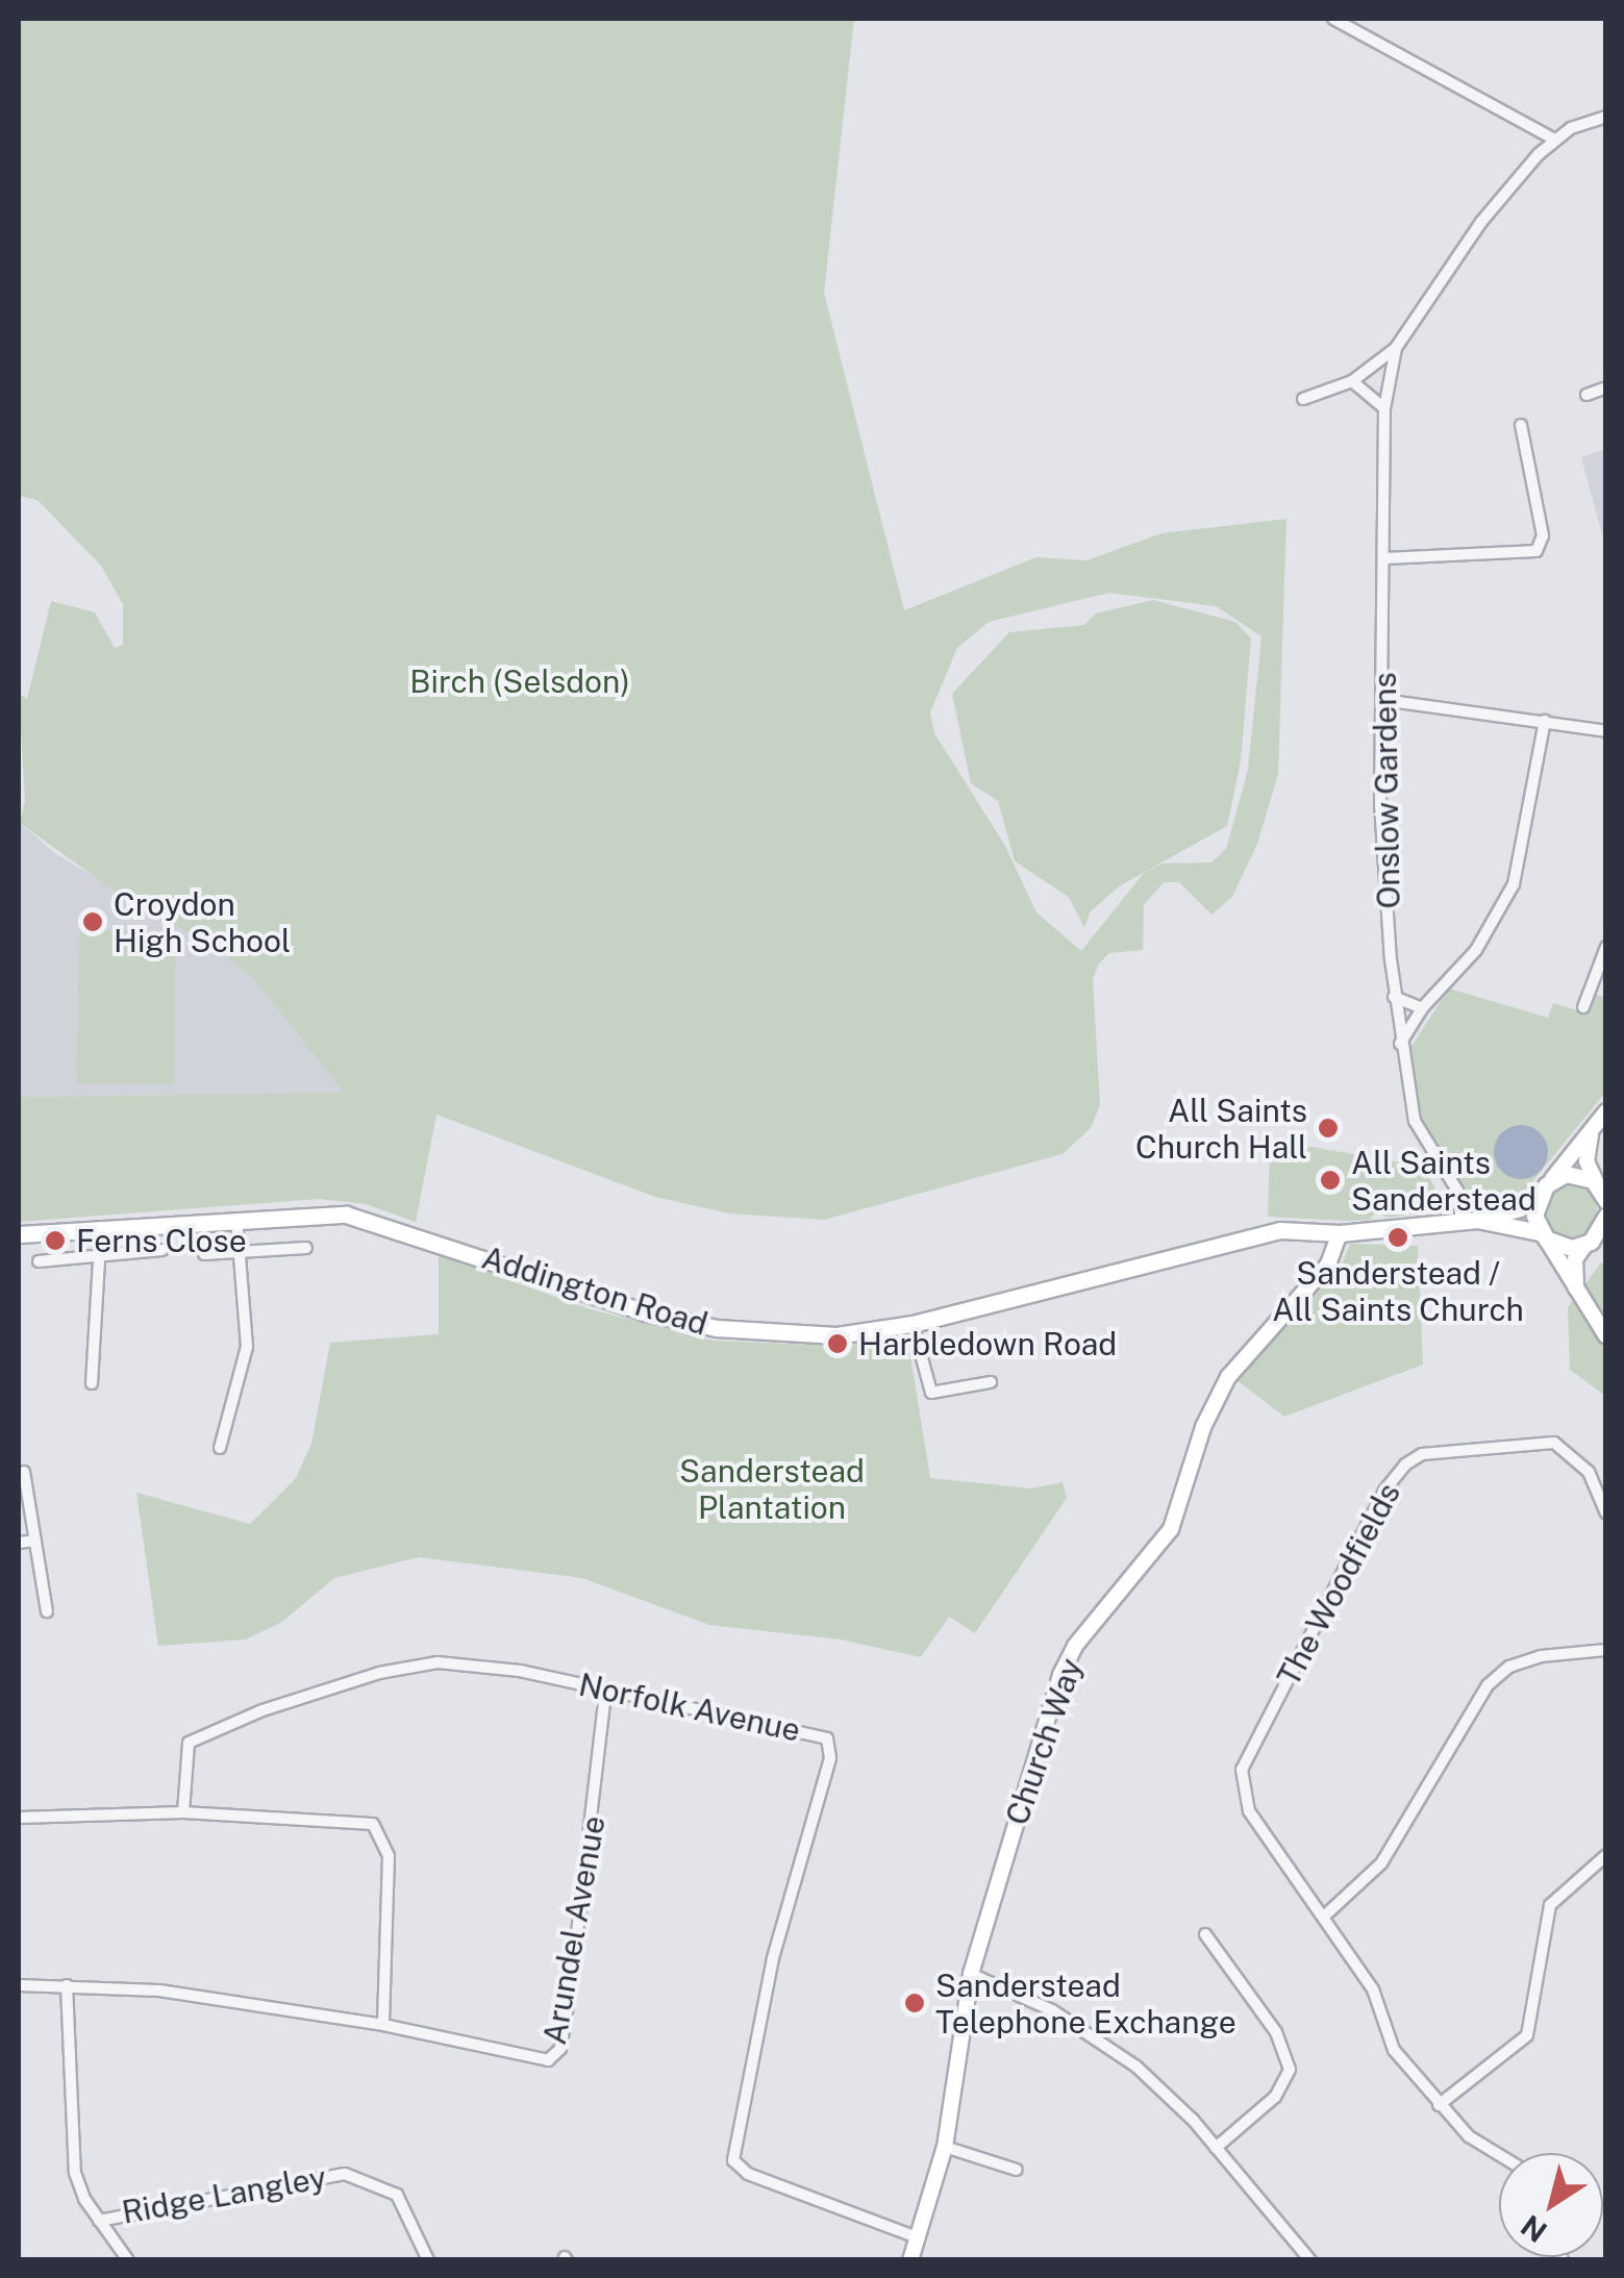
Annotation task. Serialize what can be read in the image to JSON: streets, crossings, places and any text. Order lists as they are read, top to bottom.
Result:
{
  "streets": {
    "main road": ["Addington Road"],
    "street": [
      "Onslow Gardens",
      "The Woodfields",
      "Norfolk Avenue",
      "Church Way",
      "Arundel Avenue",
      "Ridge Langley"
    ]
  },
  "crossings": [
    ["Onslow Gardens", "Addington Road"],
    ["Addington Road", "Church Way"],
    ["Norfolk Avenue", "Church Way"],
    ["Norfolk Avenue", "Arundel Avenue"]
  ],
  "parks": ["Birch (Selsdon)", "Sanderstead Plantation"],
  "places": [
    "Croydon High School",
    "All Saints Church Hall",
    "All Saints Sanderstead",
    "Sanderstead / All Saints Church",
    "Ferns Close",
    "Harbledown Road",
    "Sanderstead Telephone Exchange"
  ],
  "north": "bottom left"
}
